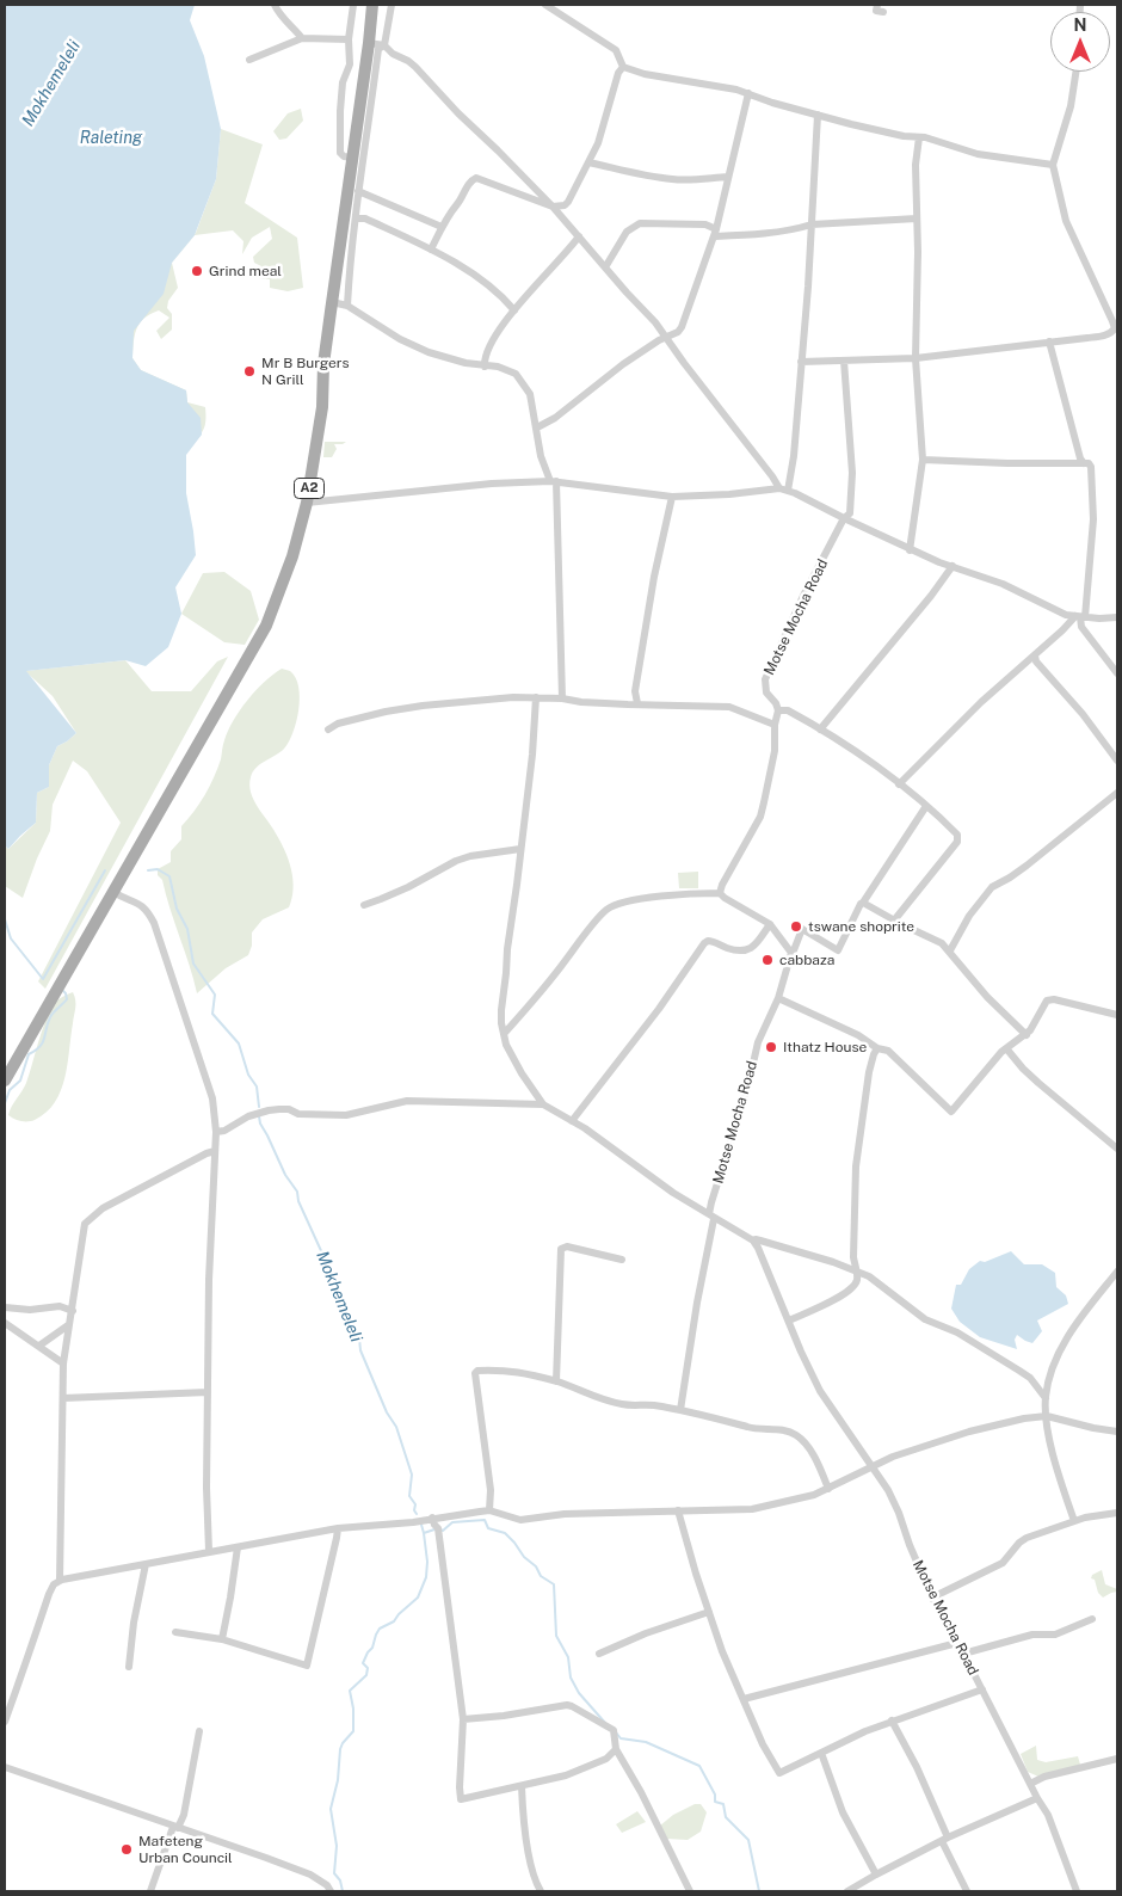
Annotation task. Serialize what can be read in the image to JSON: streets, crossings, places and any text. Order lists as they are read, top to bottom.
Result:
{
  "streets": {
    "main road": ["A2"],
    "street": ["Motse Mocha Road"]
  },
  "water": ["Mokhemeleli", "Raleting"],
  "places": [
    "Grind meal",
    "Mr B Burgers N Grill",
    "tswane shoprite",
    "cabbaza",
    "Ithatz House",
    "Mafeteng Urban Council"
  ],
  "north": "top"
}
